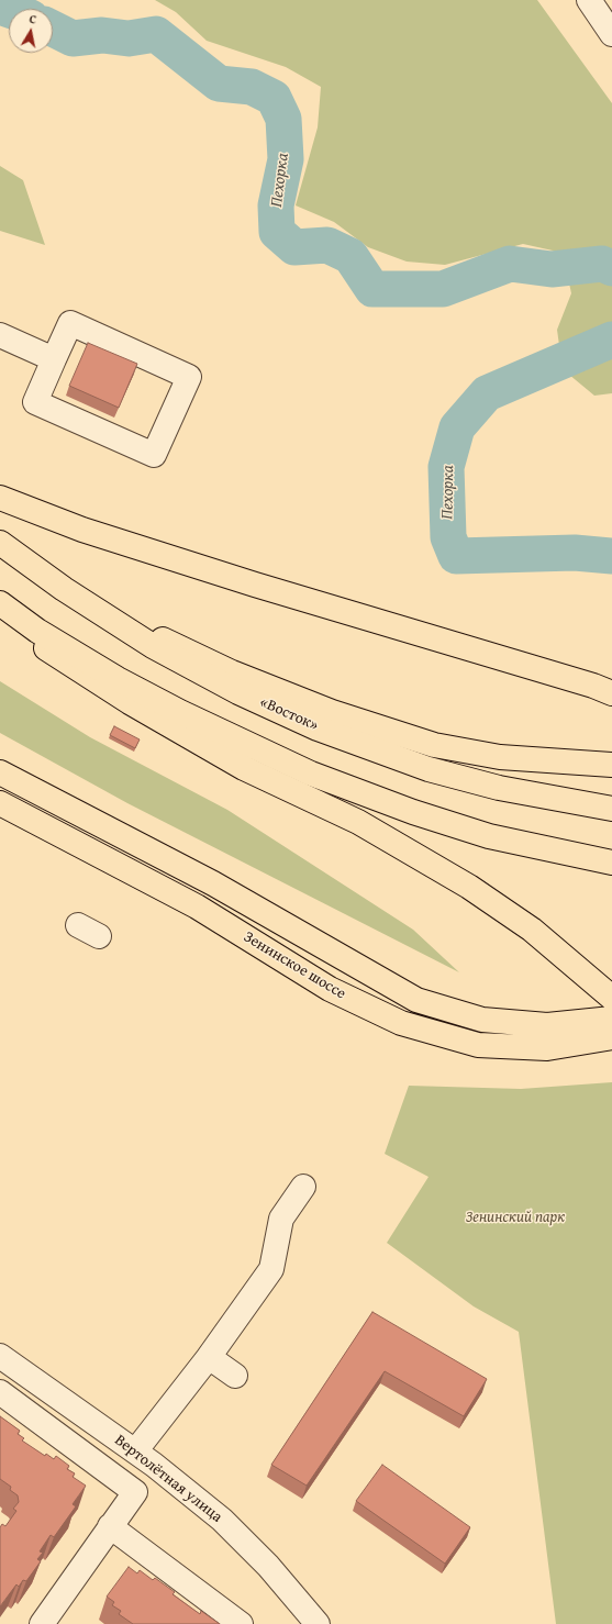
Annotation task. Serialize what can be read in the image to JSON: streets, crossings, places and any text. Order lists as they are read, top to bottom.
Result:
{
  "streets": {
    "main road": ["«Восток»", "Зенинское шоссе"],
    "street": ["Вертолётная улица"]
  },
  "water": ["Пехорка"],
  "parks": ["Зенинский парк"],
  "north": "top"
}
